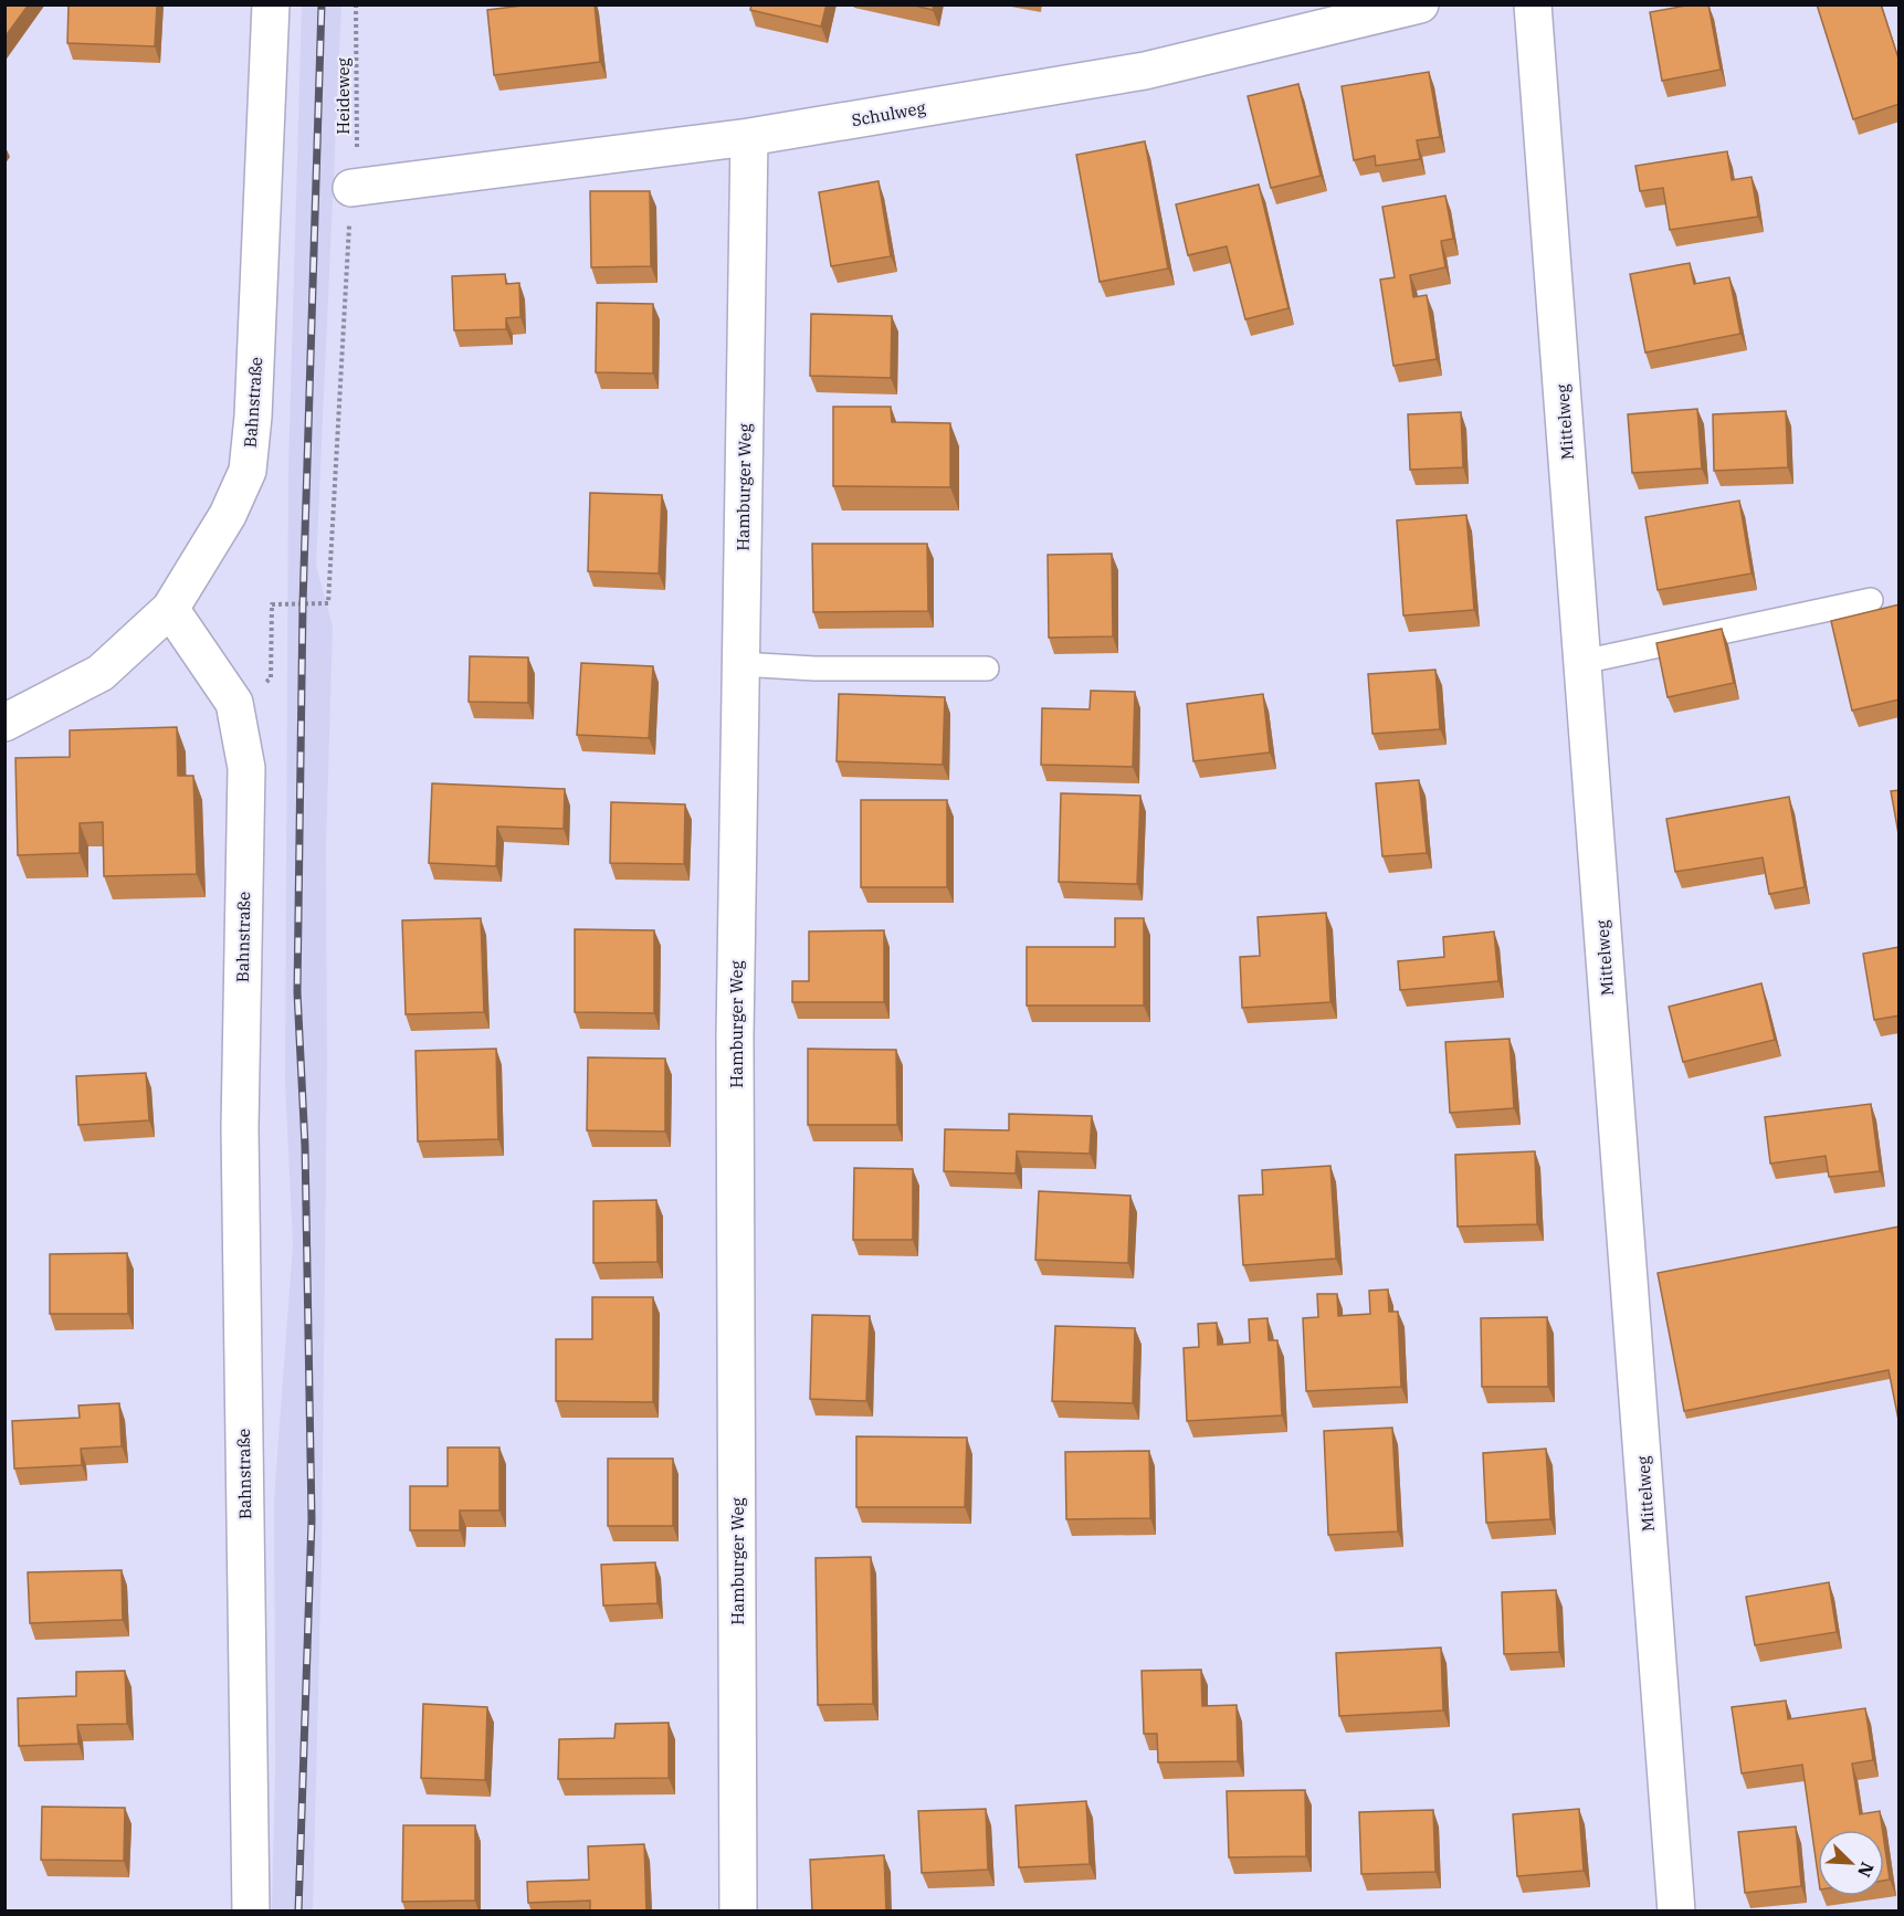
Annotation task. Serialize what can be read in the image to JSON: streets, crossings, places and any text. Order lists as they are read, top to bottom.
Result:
{
  "streets": {
    "street": [
      "Schulweg",
      "Bahnstraße",
      "Mittelweg",
      "Hamburger Weg"
    ],
    "path": ["Heideweg"]
  },
  "crossings": [
    ["Heideweg", "Schulweg"],
    ["Heideweg", "Bahnstraße"],
    ["Schulweg", "Hamburger Weg"]
  ],
  "north": "bottom right"
}
